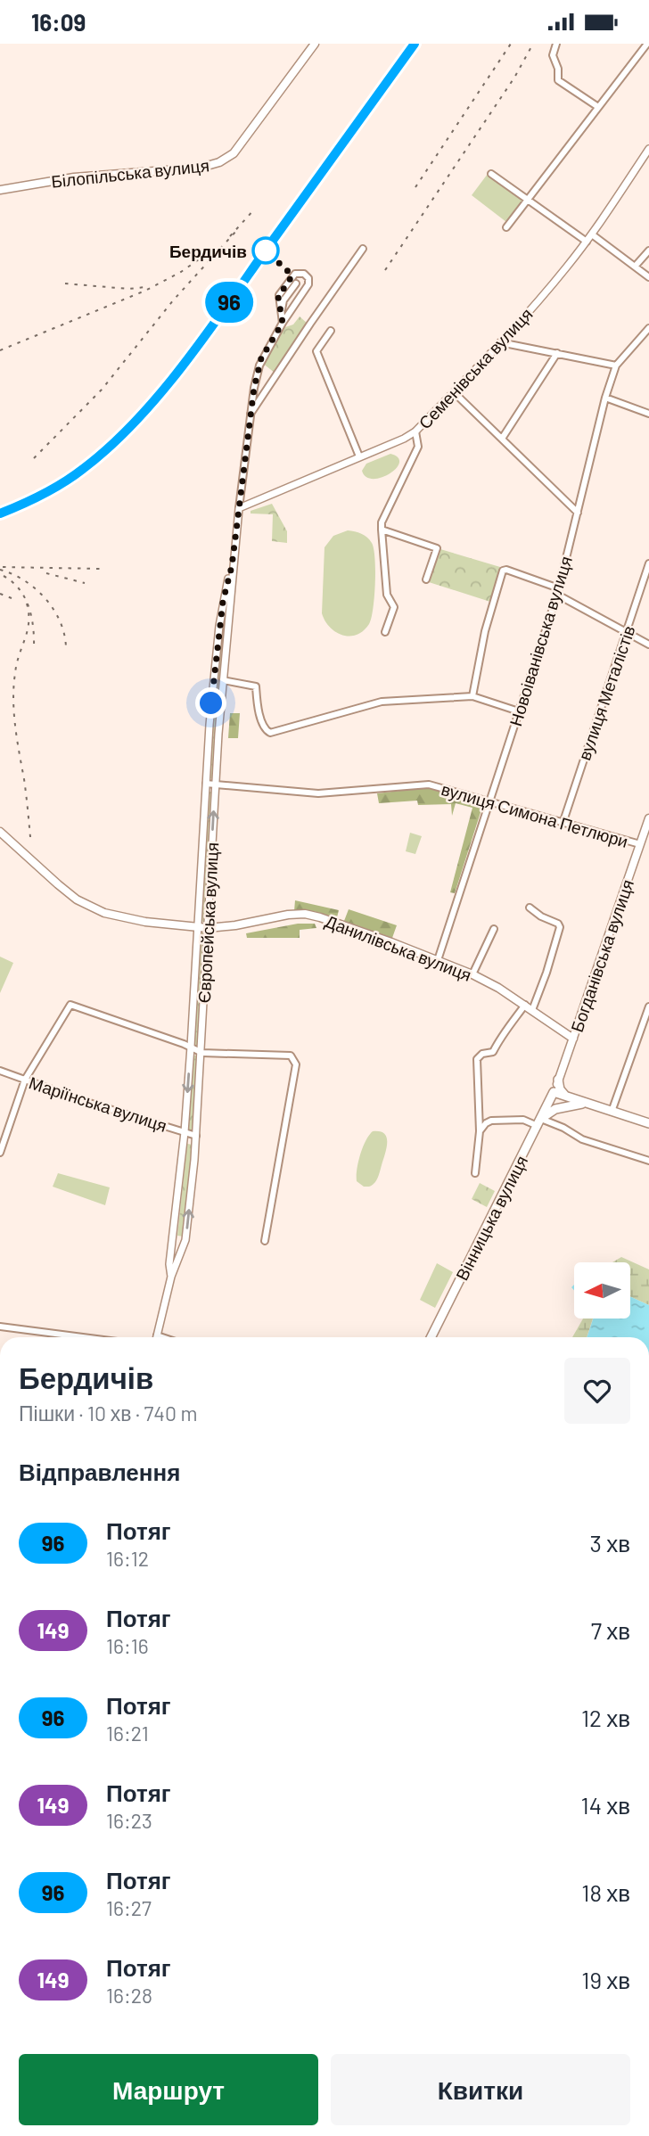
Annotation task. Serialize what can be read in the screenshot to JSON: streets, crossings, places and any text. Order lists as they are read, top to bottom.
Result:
{
  "streets": {
    "main road": [
      "Білопільська вулиця",
      "Данилівська вулиця",
      "Богданівська вулиця",
      "Вінницька вулиця"
    ],
    "street": [
      "Семенівська вулиця",
      "Новоіванівська вулиця",
      "вулиця Металістів",
      "вулиця Симона Петлюри",
      "Європейська вулиця",
      "Маріїнська вулиця"
    ]
  },
  "crossings": [
    ["Семенівська вулиця", "Європейська вулиця"],
    ["Новоіванівська вулиця", "вулиця Симона Петлюри"],
    ["Новоіванівська вулиця", "Данилівська вулиця"],
    ["вулиця Металістів", "вулиця Симона Петлюри"],
    ["вулиця Симона Петлюри", "Європейська вулиця"],
    ["вулиця Симона Петлюри", "Богданівська вулиця"],
    ["Європейська вулиця", "Данилівська вулиця"],
    ["Європейська вулиця", "Маріїнська вулиця"],
    ["Данилівська вулиця", "Богданівська вулиця"],
    ["Богданівська вулиця", "Вінницька вулиця"]
  ],
  "places": ["Бердичів"],
  "north": "left",
  "page": {
    "status": "16:09",
    "on_map": "96",
    "heading": [
      ["Бердичів", "Пішки · 10 хв · 740 m"],
      "Відправлення"
    ],
    "list": [
      {
        "mark": "96",
        "name": "Потяг",
        "note": "16:12",
        "value": "3 хв"
      },
      {
        "mark": "149",
        "name": "Потяг",
        "note": "16:16",
        "value": "7 хв"
      },
      {
        "mark": "96",
        "name": "Потяг",
        "note": "16:21",
        "value": "12 хв"
      },
      {
        "mark": "149",
        "name": "Потяг",
        "note": "16:23",
        "value": "14 хв"
      },
      {
        "mark": "96",
        "name": "Потяг",
        "note": "16:27",
        "value": "18 хв"
      },
      {
        "mark": "149",
        "name": "Потяг",
        "note": "16:28",
        "value": "19 хв"
      }
    ],
    "buttons": ["Маршрут", "Квитки"]
  }
}
